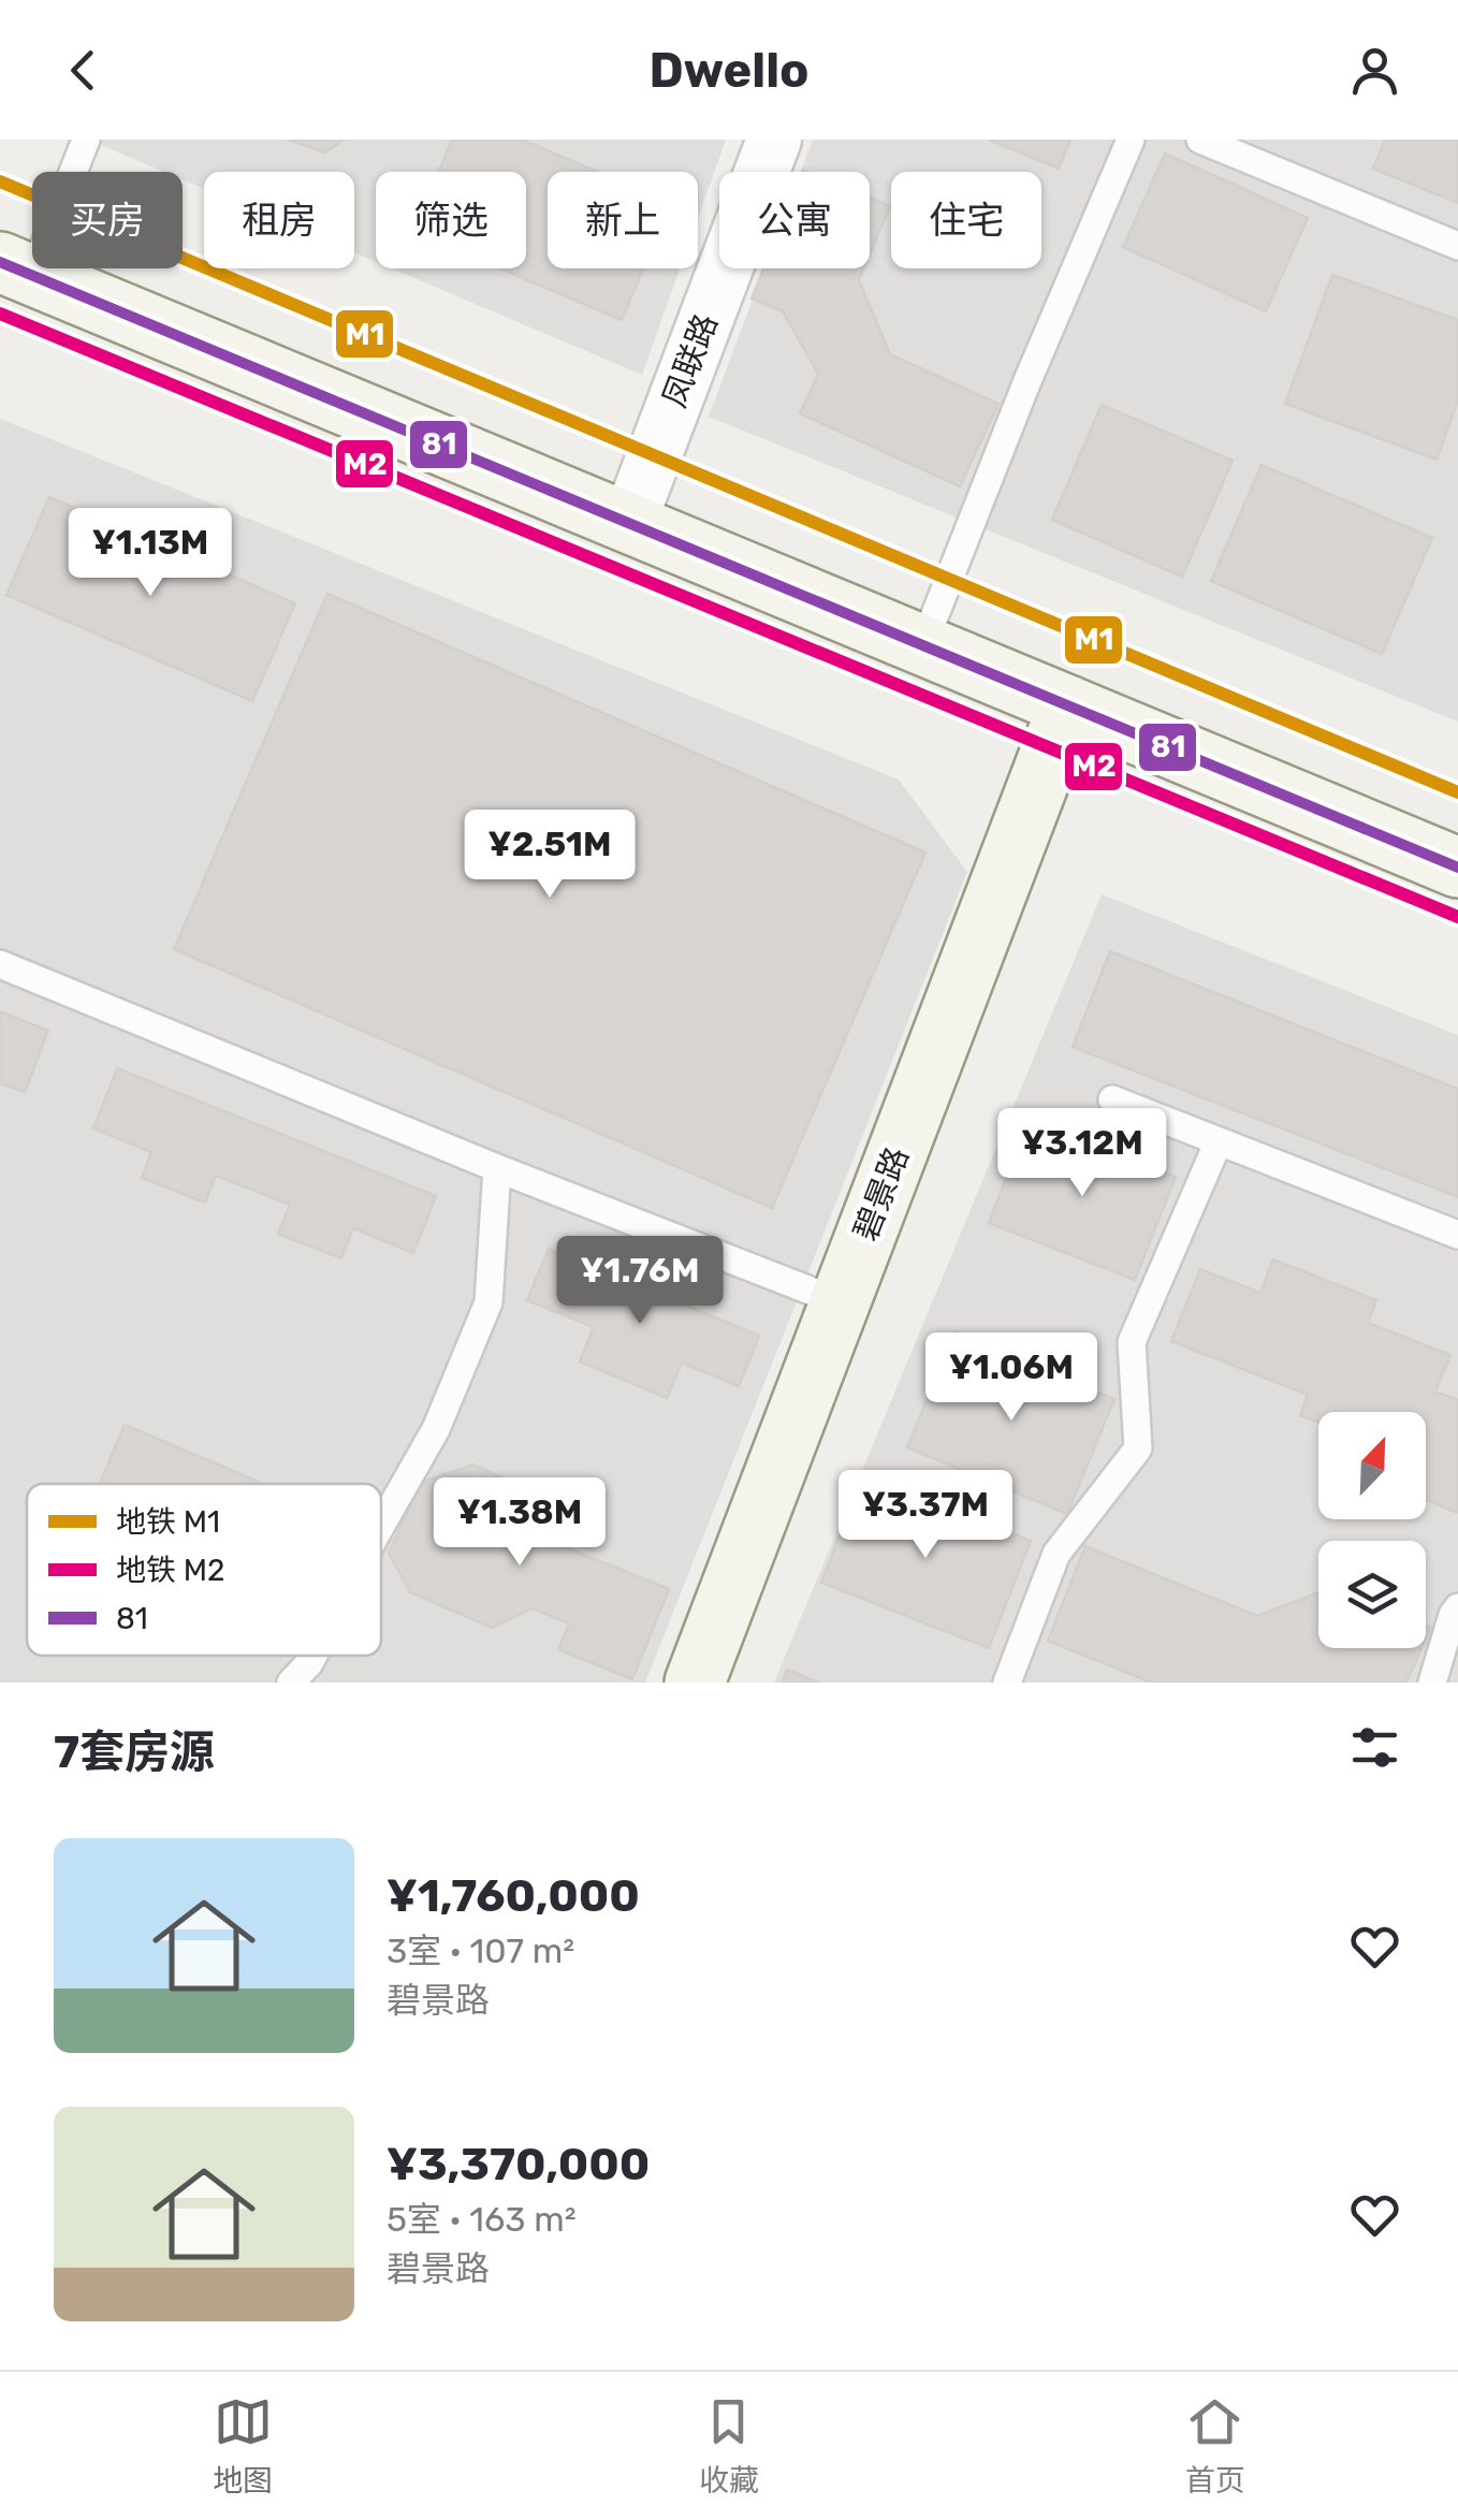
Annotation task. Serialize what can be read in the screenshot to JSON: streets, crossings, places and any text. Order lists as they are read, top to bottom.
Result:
{
  "streets": {
    "main road": ["碧景路"],
    "street": ["凤联路"]
  },
  "lines": ["metro line M1", "transit line 81", "metro line M2"],
  "legend": ["地铁 M1", "地铁 M2", "81"],
  "north": "top right",
  "page": {
    "header": "Dwello",
    "chip": [
      "买房",
      "租房",
      "筛选",
      "新上",
      "公寓",
      "住宅"
    ],
    "price": [
      "¥1.13M",
      "¥2.51M",
      "¥3.12M",
      "¥1.76M",
      "¥1.06M",
      "¥3.37M",
      "¥1.38M"
    ],
    "heading": "7套房源",
    "list": [
      {
        "name": "¥1,760,000",
        "note": "3室 · 107 m² · 碧景路"
      },
      {
        "name": "¥3,370,000",
        "note": "5室 · 163 m² · 碧景路"
      }
    ],
    "tabs": ["地图", "收藏", "首页"]
  }
}
